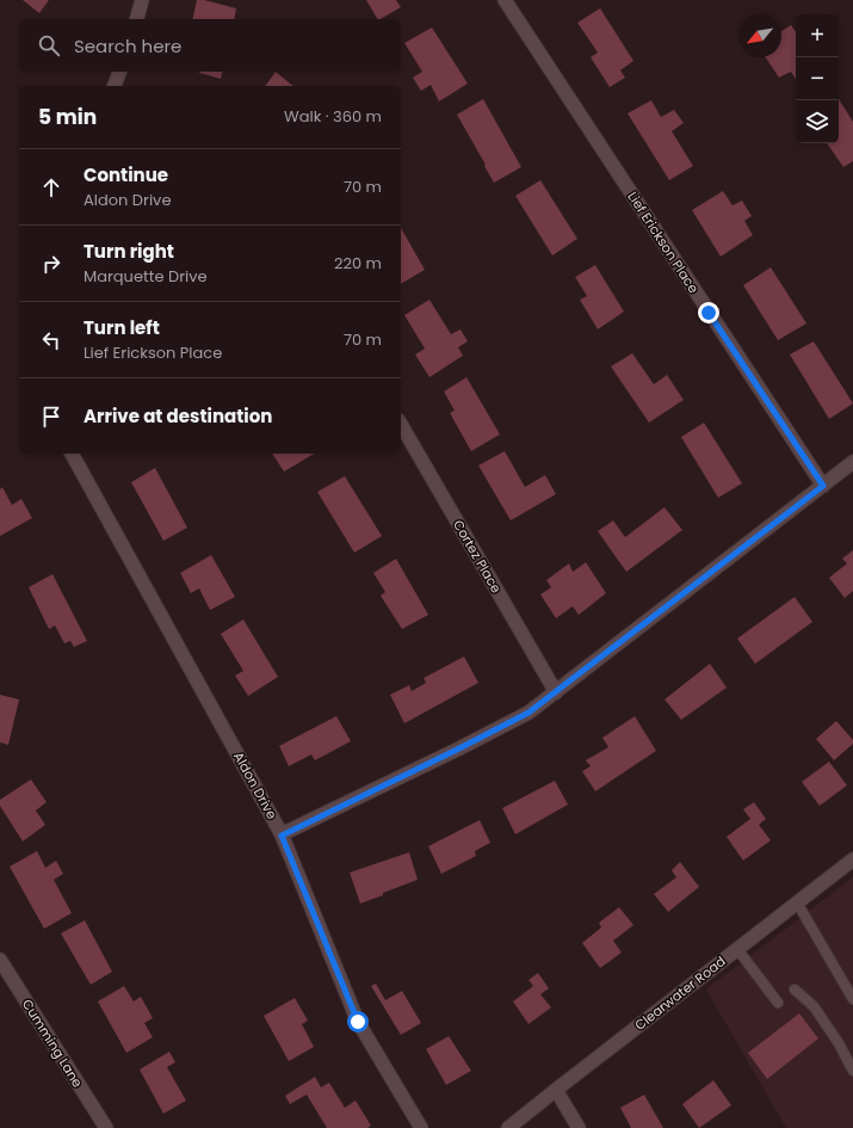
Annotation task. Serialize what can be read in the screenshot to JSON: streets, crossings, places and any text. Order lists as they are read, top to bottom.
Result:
{
  "streets": {
    "street": [
      "Lief Erickson Place",
      "Cortez Place",
      "Aldon Drive",
      "Clearwater Road",
      "Cumming Lane"
    ]
  },
  "north": "bottom left",
  "page": {
    "map_buttons": ["+", "−"],
    "search": "Search here",
    "heading": ["5 min", "Walk · 360 m"],
    "list": [
      ["Continue", "Aldon Drive", "70 m"],
      ["Turn right", "Marquette Drive", "220 m"],
      ["Turn left", "Lief Erickson Place", "70 m"],
      "Arrive at destination"
    ]
  }
}
